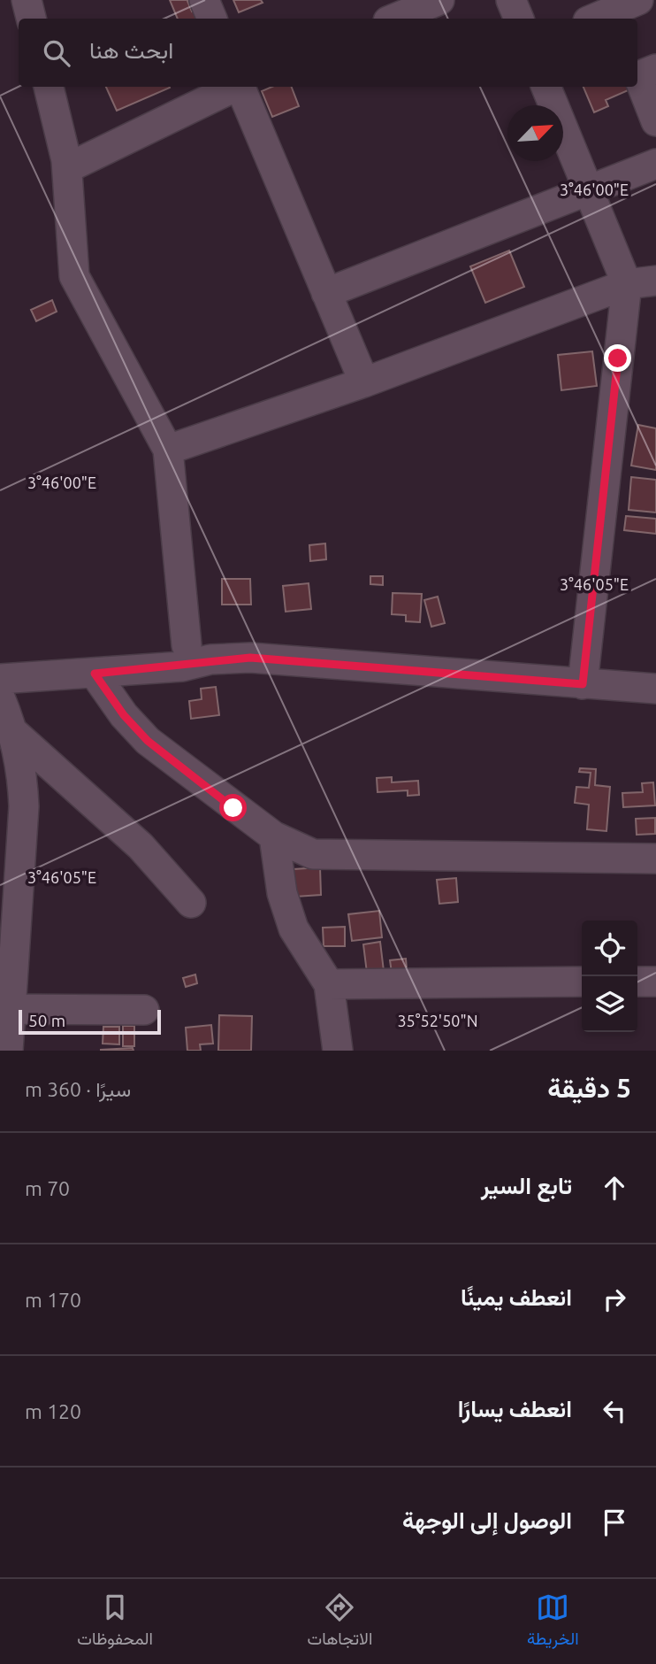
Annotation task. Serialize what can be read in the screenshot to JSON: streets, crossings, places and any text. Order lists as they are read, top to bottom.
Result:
{
  "scale_bar": "50 m",
  "north": "top right",
  "page": {
    "search": "ابحث هنا",
    "scale": "50 m",
    "heading": ["5 دقيقة", "سيرًا · 360 m"],
    "list": [
      ["تابع السير", "70 m"],
      ["انعطف يمينًا", "170 m"],
      ["انعطف يسارًا", "120 m"],
      "الوصول إلى الوجهة"
    ],
    "nav": ["الخريطة", "الاتجاهات", "المحفوظات"]
  },
  "coordinates": ["3°46'00\"E", "3°46'05\"E", "35°52'50\"N"]
}
